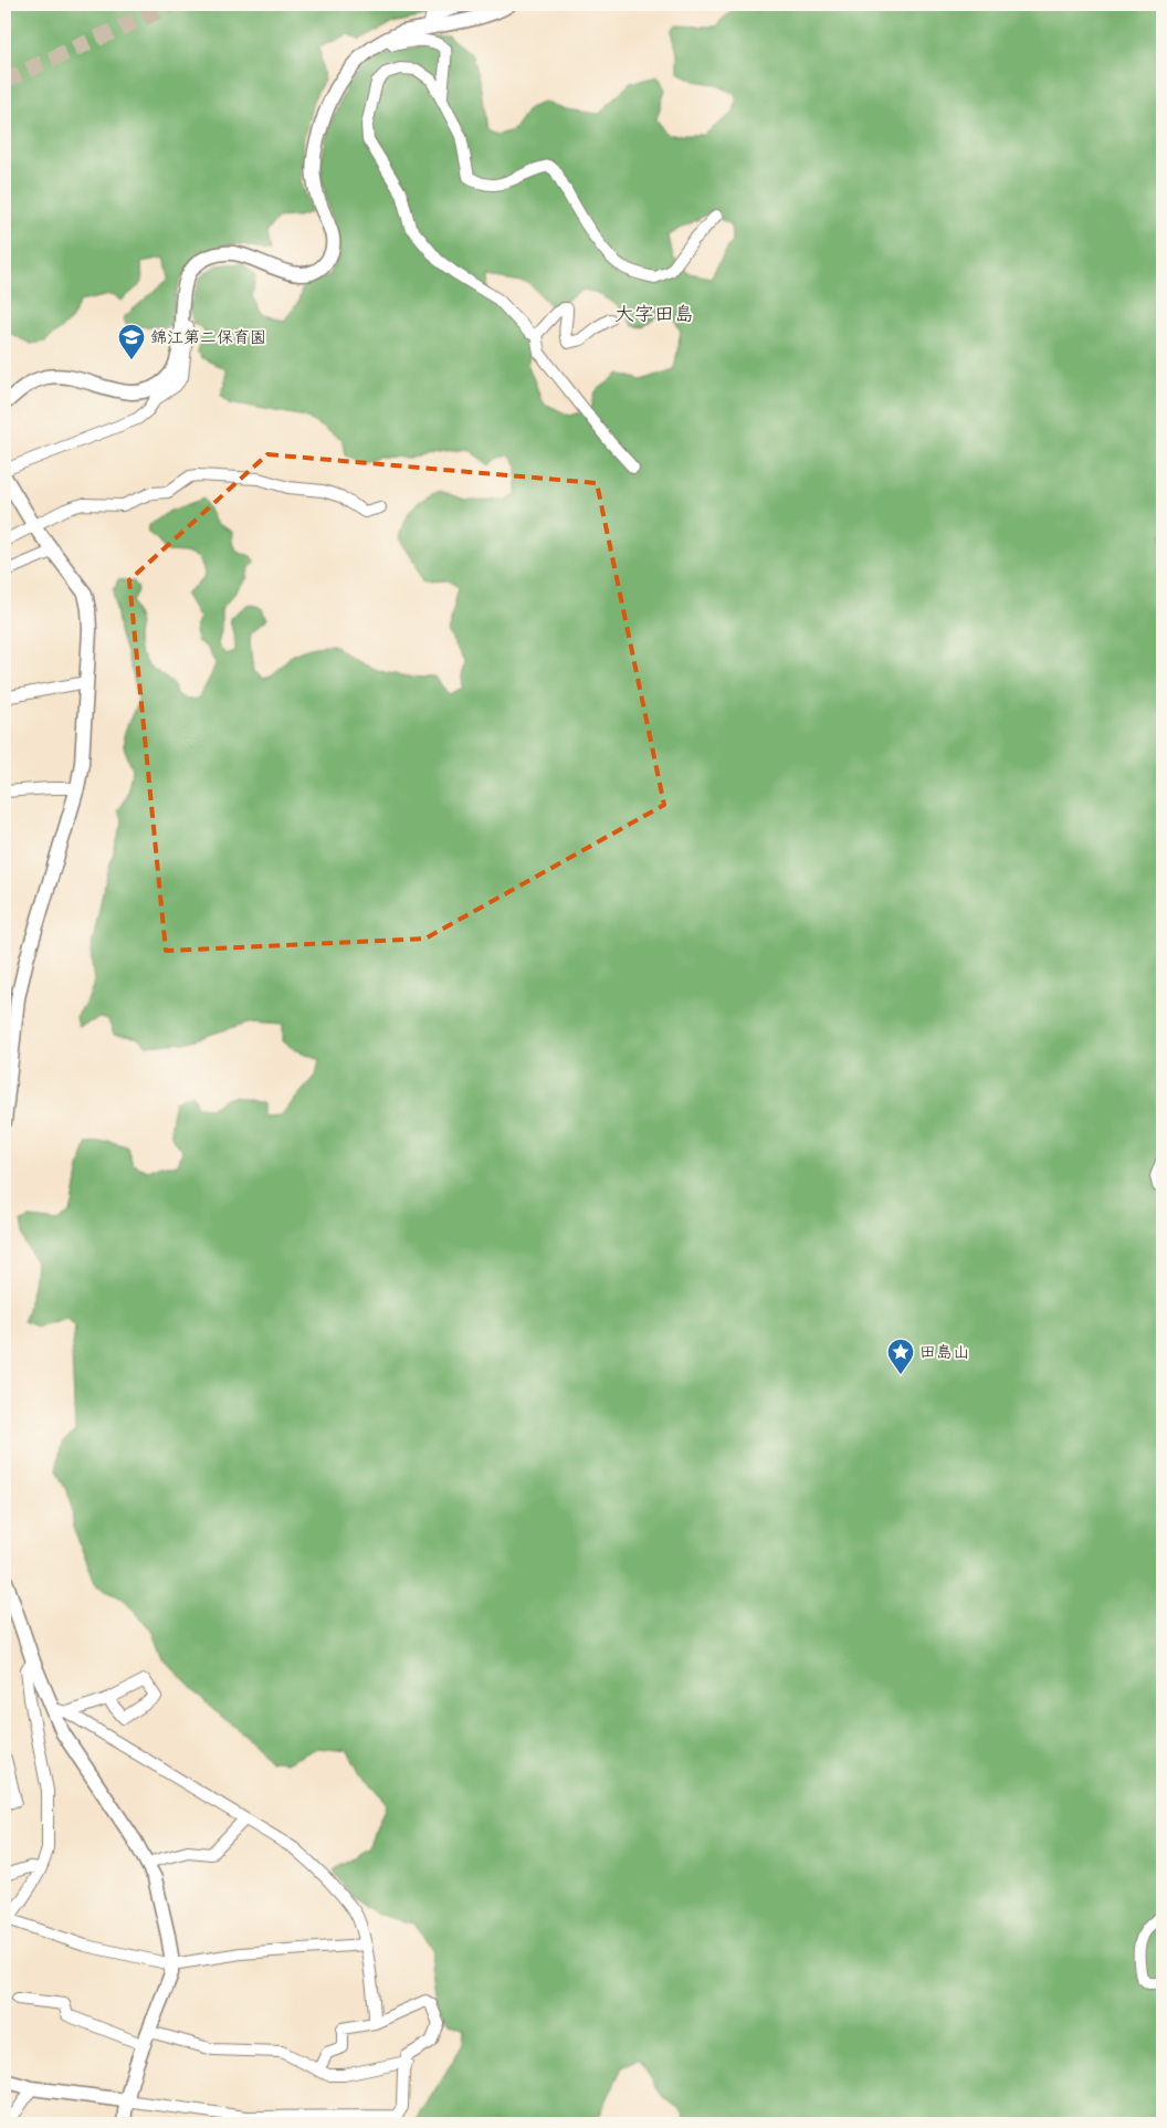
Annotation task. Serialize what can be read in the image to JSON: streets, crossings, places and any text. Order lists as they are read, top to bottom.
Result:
{
  "districts": ["大字田島"],
  "places": {
    "school or university": ["錦江第二保育園"],
    "place": ["田島山"]
  }
}
